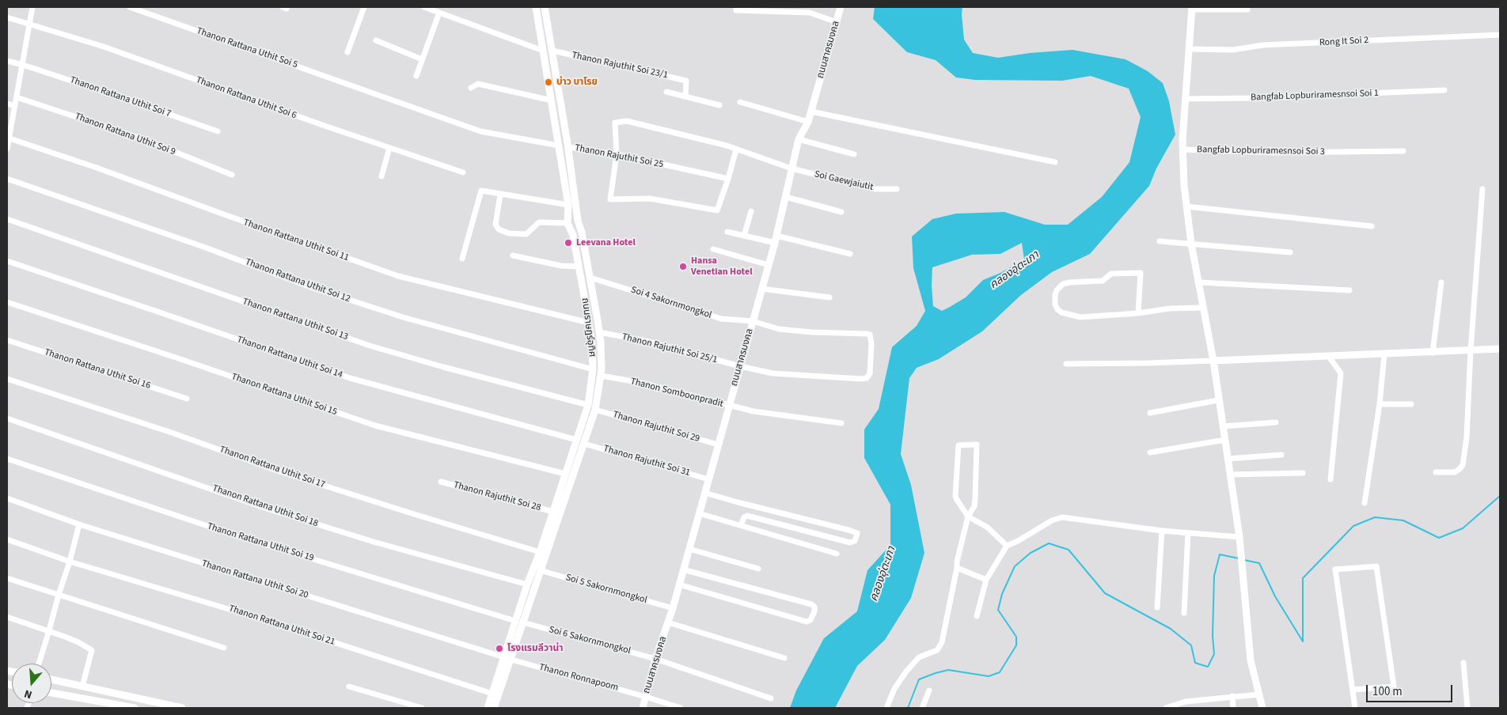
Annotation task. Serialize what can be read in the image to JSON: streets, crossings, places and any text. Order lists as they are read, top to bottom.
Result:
{
  "streets": {
    "street": [
      "Rong It Soi 2",
      "Thanon Rattana Uthit Soi 5",
      "ถนนสาครมงคล",
      "Thanon Rajuthit Soi 23/1",
      "Bangfab Lopburiramesnsoi Soi 1",
      "Thanon Rattana Uthit Soi 7",
      "Thanon Rattana Uthit Soi 6",
      "Thanon Rattana Uthit Soi 9",
      "Bangfab Lopburiramesnsoi Soi 3",
      "Thanon Rajuthit Soi 25",
      "Soi Gaewjaiutit",
      "Thanon Rattana Uthit Soi 11",
      "Thanon Rattana Uthit Soi 12",
      "Soi 4 Sakornmongkol",
      "Thanon Rattana Uthit Soi 13",
      "ถนนราษฏร์อุทิศ",
      "Thanon Rajuthit Soi 25/1",
      "Thanon Rattana Uthit Soi 14",
      "Thanon Rattana Uthit Soi 16",
      "Thanon Somboonpradit",
      "Thanon Rattana Uthit Soi 15",
      "Thanon Rajuthit Soi 29",
      "Thanon Rajuthit Soi 31",
      "Thanon Rattana Uthit Soi 17",
      "Thanon Rajuthit Soi 28",
      "Thanon Rattana Uthit Soi 18",
      "Thanon Rattana Uthit Soi 19",
      "Thanon Rattana Uthit Soi 20",
      "Soi 5 Sakornmongkol",
      "Thanon Rattana Uthit Soi 21",
      "Soi 6 Sakornmongkol",
      "Thanon Ronnapoom"
    ]
  },
  "crossings": [
    ["Thanon Rattana Uthit Soi 5", "ถนนราษฏร์อุทิศ"],
    ["ถนนสาครมงคล", "Soi Gaewjaiutit"],
    ["ถนนสาครมงคล", "Soi 4 Sakornmongkol"],
    ["ถนนสาครมงคล", "Thanon Rajuthit Soi 25/1"],
    ["ถนนสาครมงคล", "Thanon Somboonpradit"],
    ["ถนนสาครมงคล", "Thanon Rajuthit Soi 29"],
    ["ถนนสาครมงคล", "Thanon Rajuthit Soi 31"],
    ["ถนนสาครมงคล", "Soi 5 Sakornmongkol"],
    ["ถนนสาครมงคล", "Soi 6 Sakornmongkol"],
    ["ถนนสาครมงคล", "Thanon Ronnapoom"],
    ["Thanon Rajuthit Soi 23/1", "ถนนราษฏร์อุทิศ"],
    ["Thanon Rajuthit Soi 25", "Soi Gaewjaiutit"],
    ["Thanon Rajuthit Soi 25", "ถนนราษฏร์อุทิศ"],
    ["Thanon Rattana Uthit Soi 11", "ถนนราษฏร์อุทิศ"],
    ["Thanon Rattana Uthit Soi 12", "ถนนราษฏร์อุทิศ"],
    ["Soi 4 Sakornmongkol", "ถนนราษฏร์อุทิศ"],
    ["Soi 4 Sakornmongkol", "Thanon Rajuthit Soi 25/1"],
    ["Thanon Rattana Uthit Soi 13", "ถนนราษฏร์อุทิศ"],
    ["ถนนราษฏร์อุทิศ", "Thanon Rajuthit Soi 25/1"],
    ["ถนนราษฏร์อุทิศ", "Thanon Rattana Uthit Soi 14"],
    ["ถนนราษฏร์อุทิศ", "Thanon Somboonpradit"],
    ["ถนนราษฏร์อุทิศ", "Thanon Rattana Uthit Soi 15"],
    ["ถนนราษฏร์อุทิศ", "Thanon Rajuthit Soi 29"],
    ["ถนนราษฏร์อุทิศ", "Thanon Rajuthit Soi 31"],
    ["ถนนราษฏร์อุทิศ", "Thanon Rattana Uthit Soi 17"],
    ["ถนนราษฏร์อุทิศ", "Thanon Rajuthit Soi 28"],
    ["ถนนราษฏร์อุทิศ", "Thanon Rattana Uthit Soi 18"],
    ["ถนนราษฏร์อุทิศ", "Thanon Rattana Uthit Soi 19"],
    ["ถนนราษฏร์อุทิศ", "Thanon Rattana Uthit Soi 20"],
    ["ถนนราษฏร์อุทิศ", "Soi 5 Sakornmongkol"],
    ["ถนนราษฏร์อุทิศ", "Thanon Rattana Uthit Soi 21"],
    ["ถนนราษฏร์อุทิศ", "Soi 6 Sakornmongkol"],
    ["ถนนราษฏร์อุทิศ", "Thanon Ronnapoom"],
    ["Thanon Rattana Uthit Soi 20", "Thanon Ronnapoom"]
  ],
  "water": ["คลองอุ่ตะเภา"],
  "places": [
    "บ่าว บาโรย",
    "Leevana Hotel",
    "Hansa Venetian Hotel",
    "โรงแรมลีวาน่า"
  ],
  "scale_bar": "100 m",
  "north": "bottom"
}
